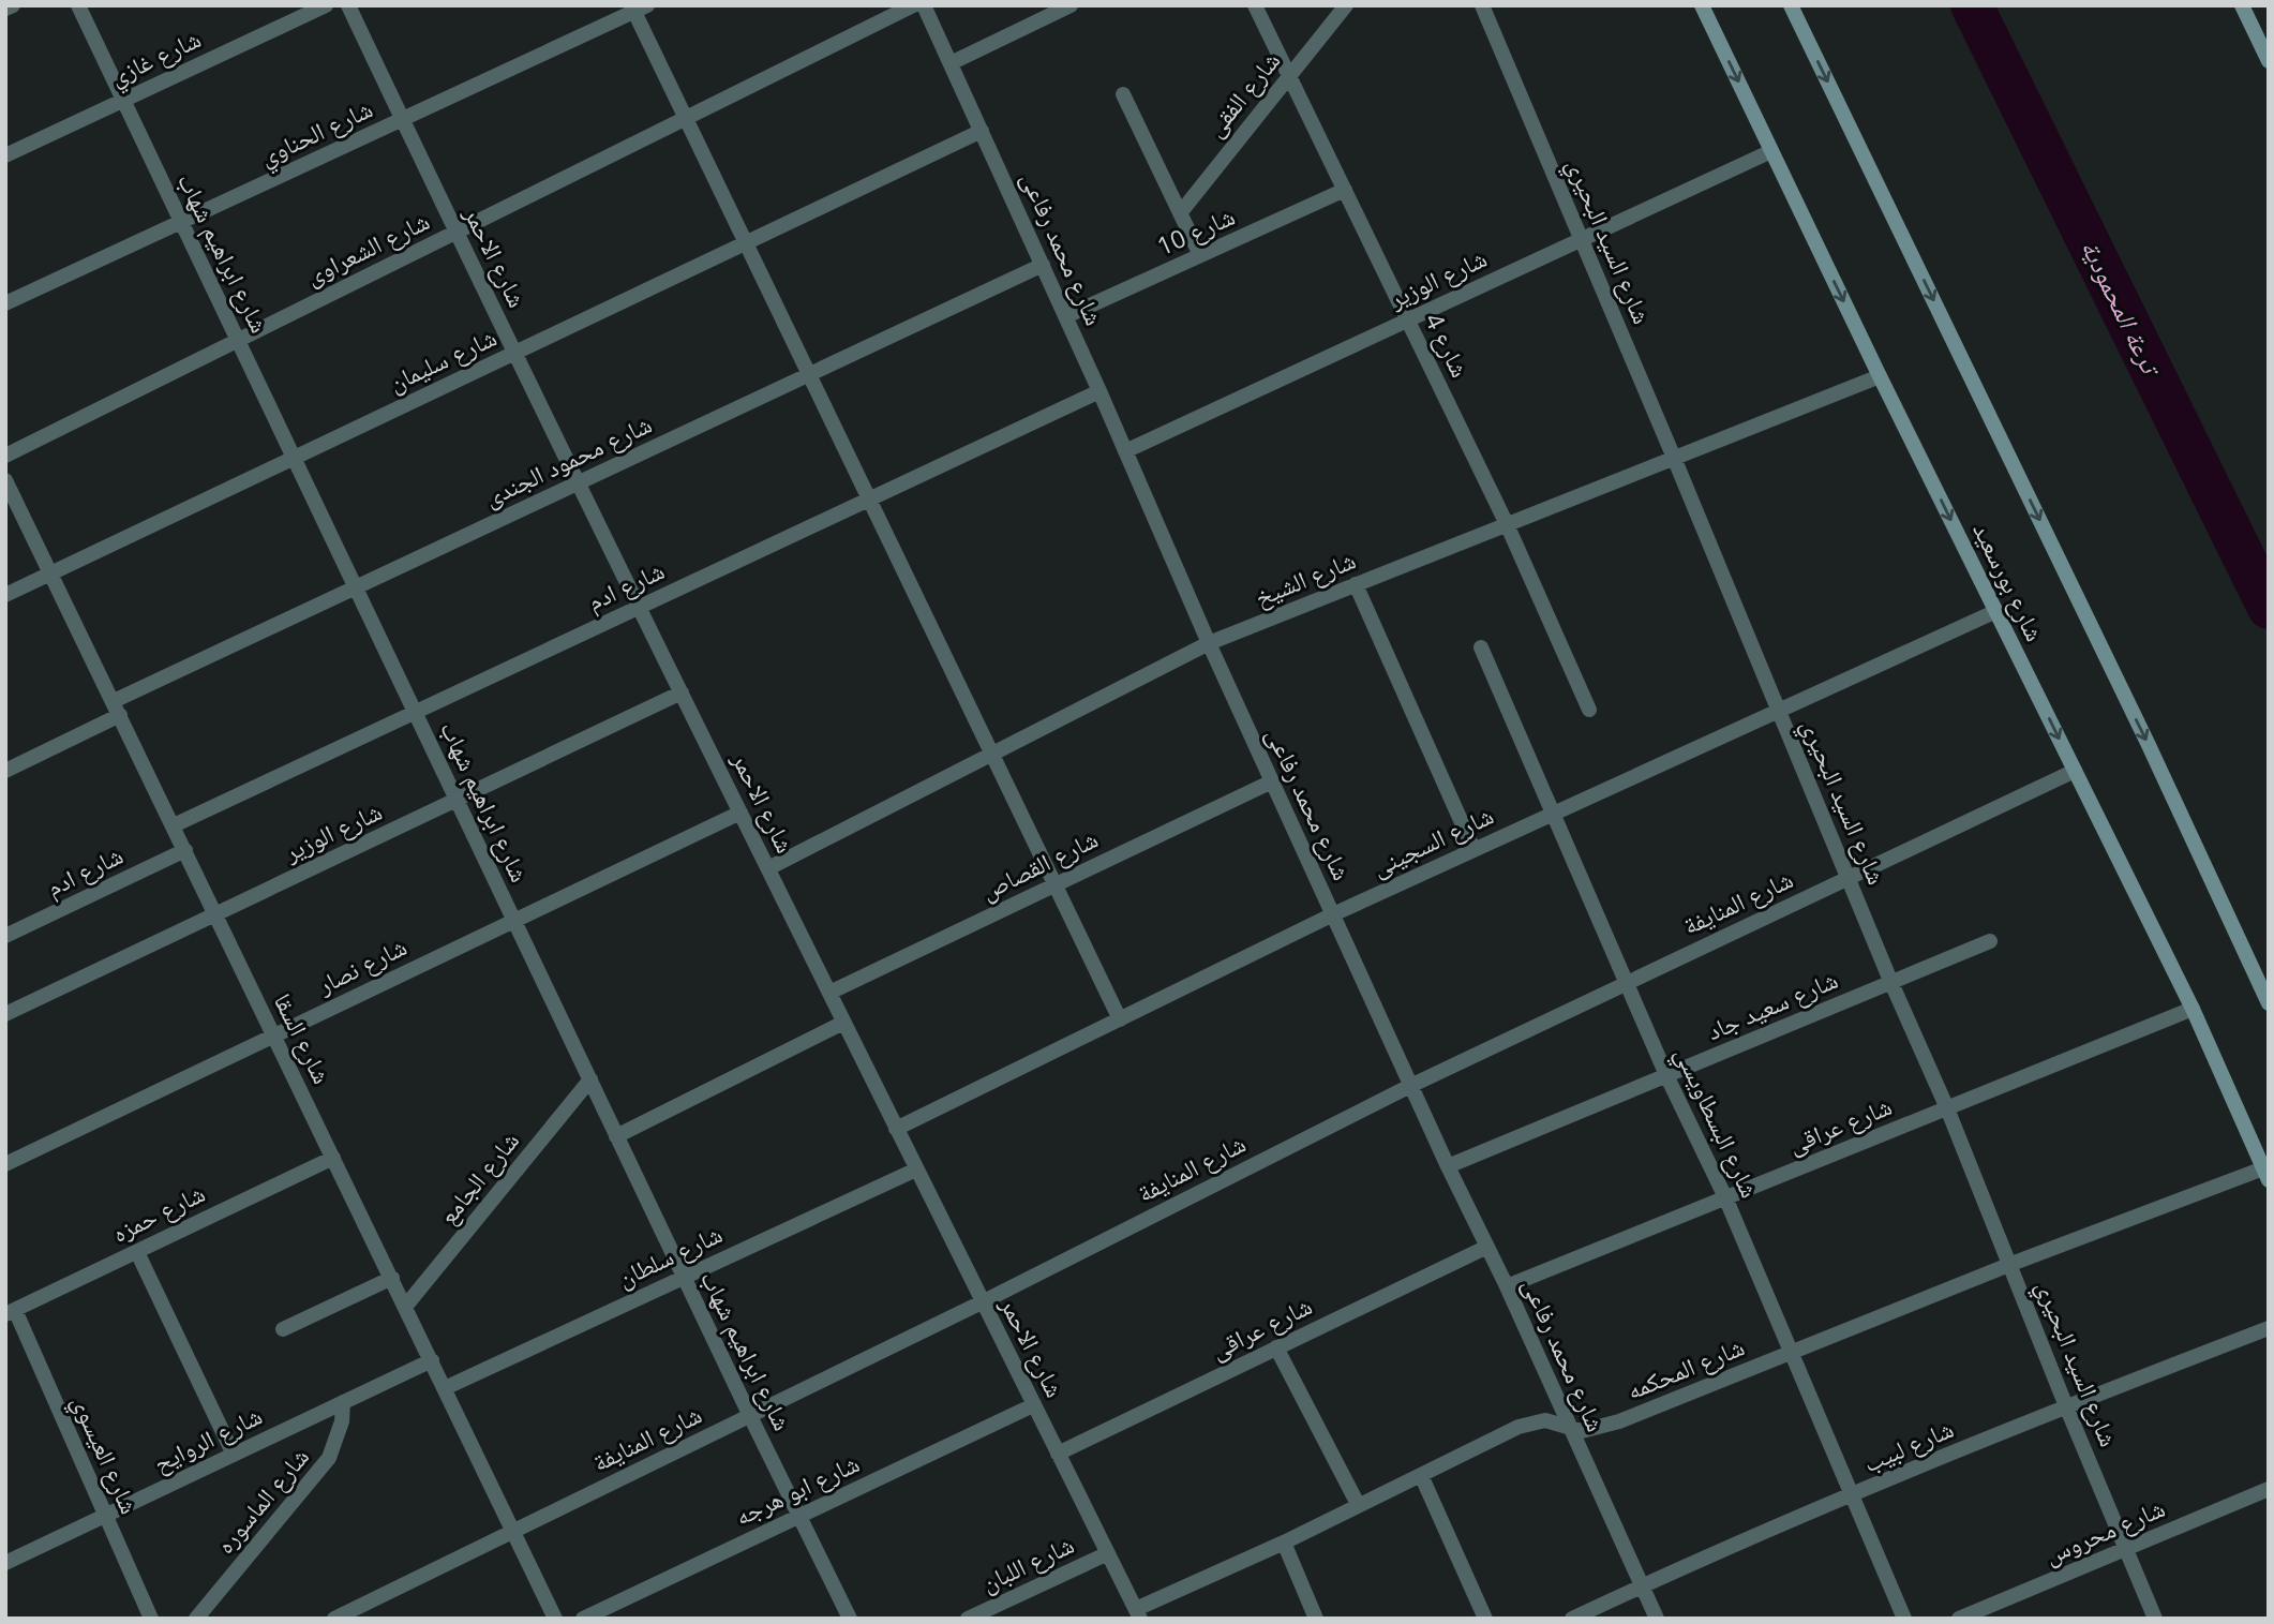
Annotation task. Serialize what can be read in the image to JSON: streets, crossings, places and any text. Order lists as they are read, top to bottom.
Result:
{
  "streets": {
    "street": [
      "شارع غازي",
      "شارع الفقى",
      "شارع الحناوي",
      "شارع 10",
      "شارع السيد البحيري",
      "شارع الشعراوى",
      "شارع محمد رفاعى",
      "شارع ابراهيم شهاب",
      "شارع الاحمر",
      "شارع الوزير",
      "شارع 4",
      "شارع سليمان",
      "شارع محمود الجندى",
      "شارع الشيخ",
      "شارع بورسعيد",
      "شارع ادم",
      "شارع السجينى",
      "شارع القصاص",
      "شارع المنايفة",
      "شارع نصار",
      "شارع سعيد جاد",
      "شارع السقا",
      "شارع البسطاويسي",
      "شارع عراقى",
      "شارع الجامع",
      "شارع حمزه",
      "شارع سلطان",
      "شارع المحكمه",
      "شارع الروايح",
      "شارع لبيب",
      "شارع العيسوي",
      "شارع ابو هرجه",
      "شارع الماسوره",
      "شارع محروس",
      "شارع اللبان"
    ]
  },
  "crossings": [
    ["شارع غازي", "شارع ابراهيم شهاب"],
    ["شارع الفقى", "شارع 4"],
    ["شارع الحناوي", "شارع ابراهيم شهاب"],
    ["شارع الحناوي", "شارع الاحمر"],
    ["شارع 10", "شارع محمد رفاعى"],
    ["شارع 10", "شارع 4"],
    ["شارع السيد البحيري", "شارع الوزير"],
    ["شارع السيد البحيري", "شارع الشيخ"],
    ["شارع السيد البحيري", "شارع السجينى"],
    ["شارع السيد البحيري", "شارع المنايفة"],
    ["شارع السيد البحيري", "شارع سعيد جاد"],
    ["شارع السيد البحيري", "شارع عراقى"],
    ["شارع السيد البحيري", "شارع المحكمه"],
    ["شارع السيد البحيري", "شارع لبيب"],
    ["شارع السيد البحيري", "شارع محروس"],
    ["شارع الشعراوى", "شارع ابراهيم شهاب"],
    ["شارع الشعراوى", "شارع الاحمر"],
    ["شارع محمد رفاعى", "شارع الوزير"],
    ["شارع محمد رفاعى", "شارع سليمان"],
    ["شارع محمد رفاعى", "شارع محمود الجندى"],
    ["شارع محمد رفاعى", "شارع الشيخ"],
    ["شارع محمد رفاعى", "شارع ادم"],
    ["شارع محمد رفاعى", "شارع السجينى"],
    ["شارع محمد رفاعى", "شارع القصاص"],
    ["شارع محمد رفاعى", "شارع المنايفة"],
    ["شارع محمد رفاعى", "شارع سعيد جاد"],
    ["شارع محمد رفاعى", "شارع عراقى"],
    ["شارع محمد رفاعى", "شارع المحكمه"],
    ["شارع محمد رفاعى", "شارع لبيب"],
    ["شارع ابراهيم شهاب", "شارع الوزير"],
    ["شارع ابراهيم شهاب", "شارع سليمان"],
    ["شارع ابراهيم شهاب", "شارع محمود الجندى"],
    ["شارع ابراهيم شهاب", "شارع ادم"],
    ["شارع ابراهيم شهاب", "شارع المنايفة"],
    ["شارع ابراهيم شهاب", "شارع نصار"],
    ["شارع ابراهيم شهاب", "شارع الجامع"],
    ["شارع ابراهيم شهاب", "شارع سلطان"],
    ["شارع ابراهيم شهاب", "شارع ابو هرجه"],
    ["شارع الاحمر", "شارع الوزير"],
    ["شارع الاحمر", "شارع سليمان"],
    ["شارع الاحمر", "شارع محمود الجندى"],
    ["شارع الاحمر", "شارع الشيخ"],
    ["شارع الاحمر", "شارع ادم"],
    ["شارع الاحمر", "شارع السجينى"],
    ["شارع الاحمر", "شارع القصاص"],
    ["شارع الاحمر", "شارع المنايفة"],
    ["شارع الاحمر", "شارع نصار"],
    ["شارع الاحمر", "شارع عراقى"],
    ["شارع الاحمر", "شارع سلطان"],
    ["شارع الاحمر", "شارع المحكمه"],
    ["شارع الاحمر", "شارع ابو هرجه"],
    ["شارع الاحمر", "شارع اللبان"],
    ["شارع الوزير", "شارع 4"],
    ["شارع الوزير", "شارع بورسعيد"],
    ["شارع الوزير", "شارع السقا"],
    ["شارع 4", "شارع الشيخ"],
    ["شارع سليمان", "شارع السقا"],
    ["شارع محمود الجندى", "شارع السقا"],
    ["شارع الشيخ", "شارع بورسعيد"],
    ["شارع بورسعيد", "شارع السجينى"],
    ["شارع بورسعيد", "شارع المنايفة"],
    ["شارع بورسعيد", "شارع عراقى"],
    ["شارع بورسعيد", "شارع المحكمه"],
    ["شارع ادم", "شارع السقا"],
    ["شارع السجينى", "شارع البسطاويسي"],
    ["شارع المنايفة", "شارع السقا"],
    ["شارع المنايفة", "شارع البسطاويسي"],
    ["شارع نصار", "شارع السقا"],
    ["شارع سعيد جاد", "شارع البسطاويسي"],
    ["شارع السقا", "شارع الجامع"],
    ["شارع السقا", "شارع حمزه"],
    ["شارع السقا", "شارع سلطان"],
    ["شارع السقا", "شارع الروايح"],
    ["شارع البسطاويسي", "شارع عراقى"],
    ["شارع البسطاويسي", "شارع المحكمه"],
    ["شارع البسطاويسي", "شارع لبيب"],
    ["شارع حمزه", "شارع العيسوي"],
    ["شارع الروايح", "شارع العيسوي"],
    ["شارع الروايح", "شارع الماسوره"]
  ],
  "water": ["ترعة المحمودية"]
}
